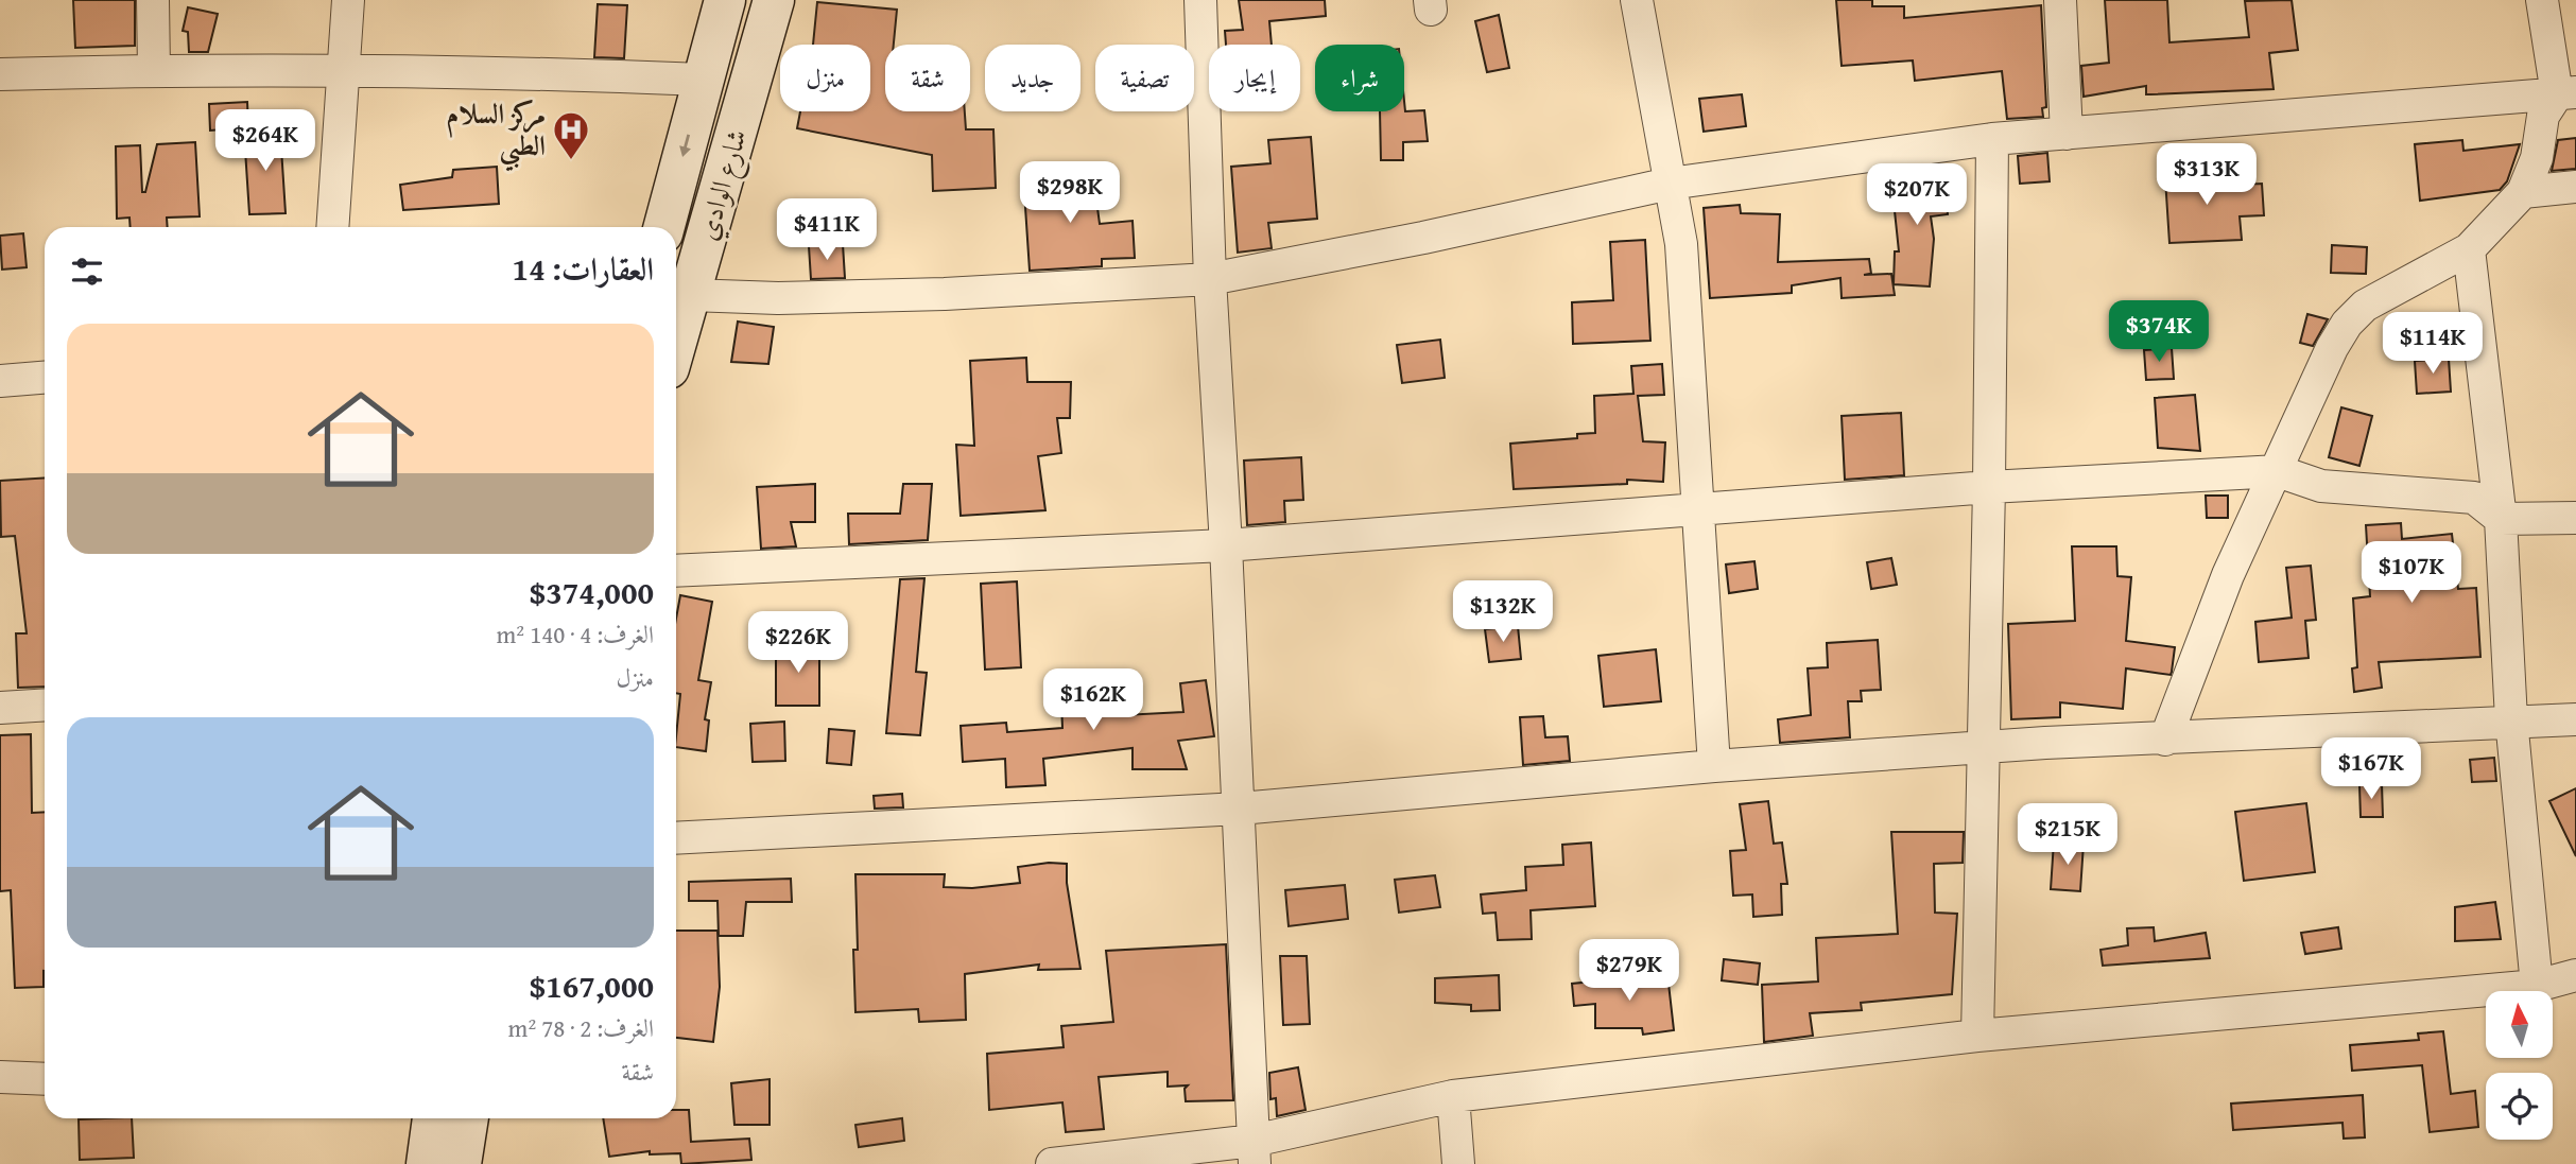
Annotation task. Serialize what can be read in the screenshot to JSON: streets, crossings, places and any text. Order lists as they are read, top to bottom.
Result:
{
  "streets": {
    "main road": ["شارع الوادي"]
  },
  "places": {
    "hospital": ["مركز السلام الطبي"]
  },
  "north": "top",
  "page": {
    "chip": [
      "شراء",
      "إيجار",
      "تصفية",
      "جديد",
      "شقة",
      "منزل"
    ],
    "price": [
      "$264K",
      "$313K",
      "$298K",
      "$207K",
      "$411K",
      "$374K",
      "$114K",
      "$107K",
      "$132K",
      "$226K",
      "$162K",
      "$167K",
      "$215K",
      "$279K"
    ],
    "heading": "العقارات: 14",
    "list": [
      {
        "name": "$374,000",
        "note": "الغرف: 4 · 140 m² · منزل"
      },
      {
        "name": "$167,000",
        "note": "الغرف: 2 · 78 m² · شقة"
      }
    ]
  }
}
